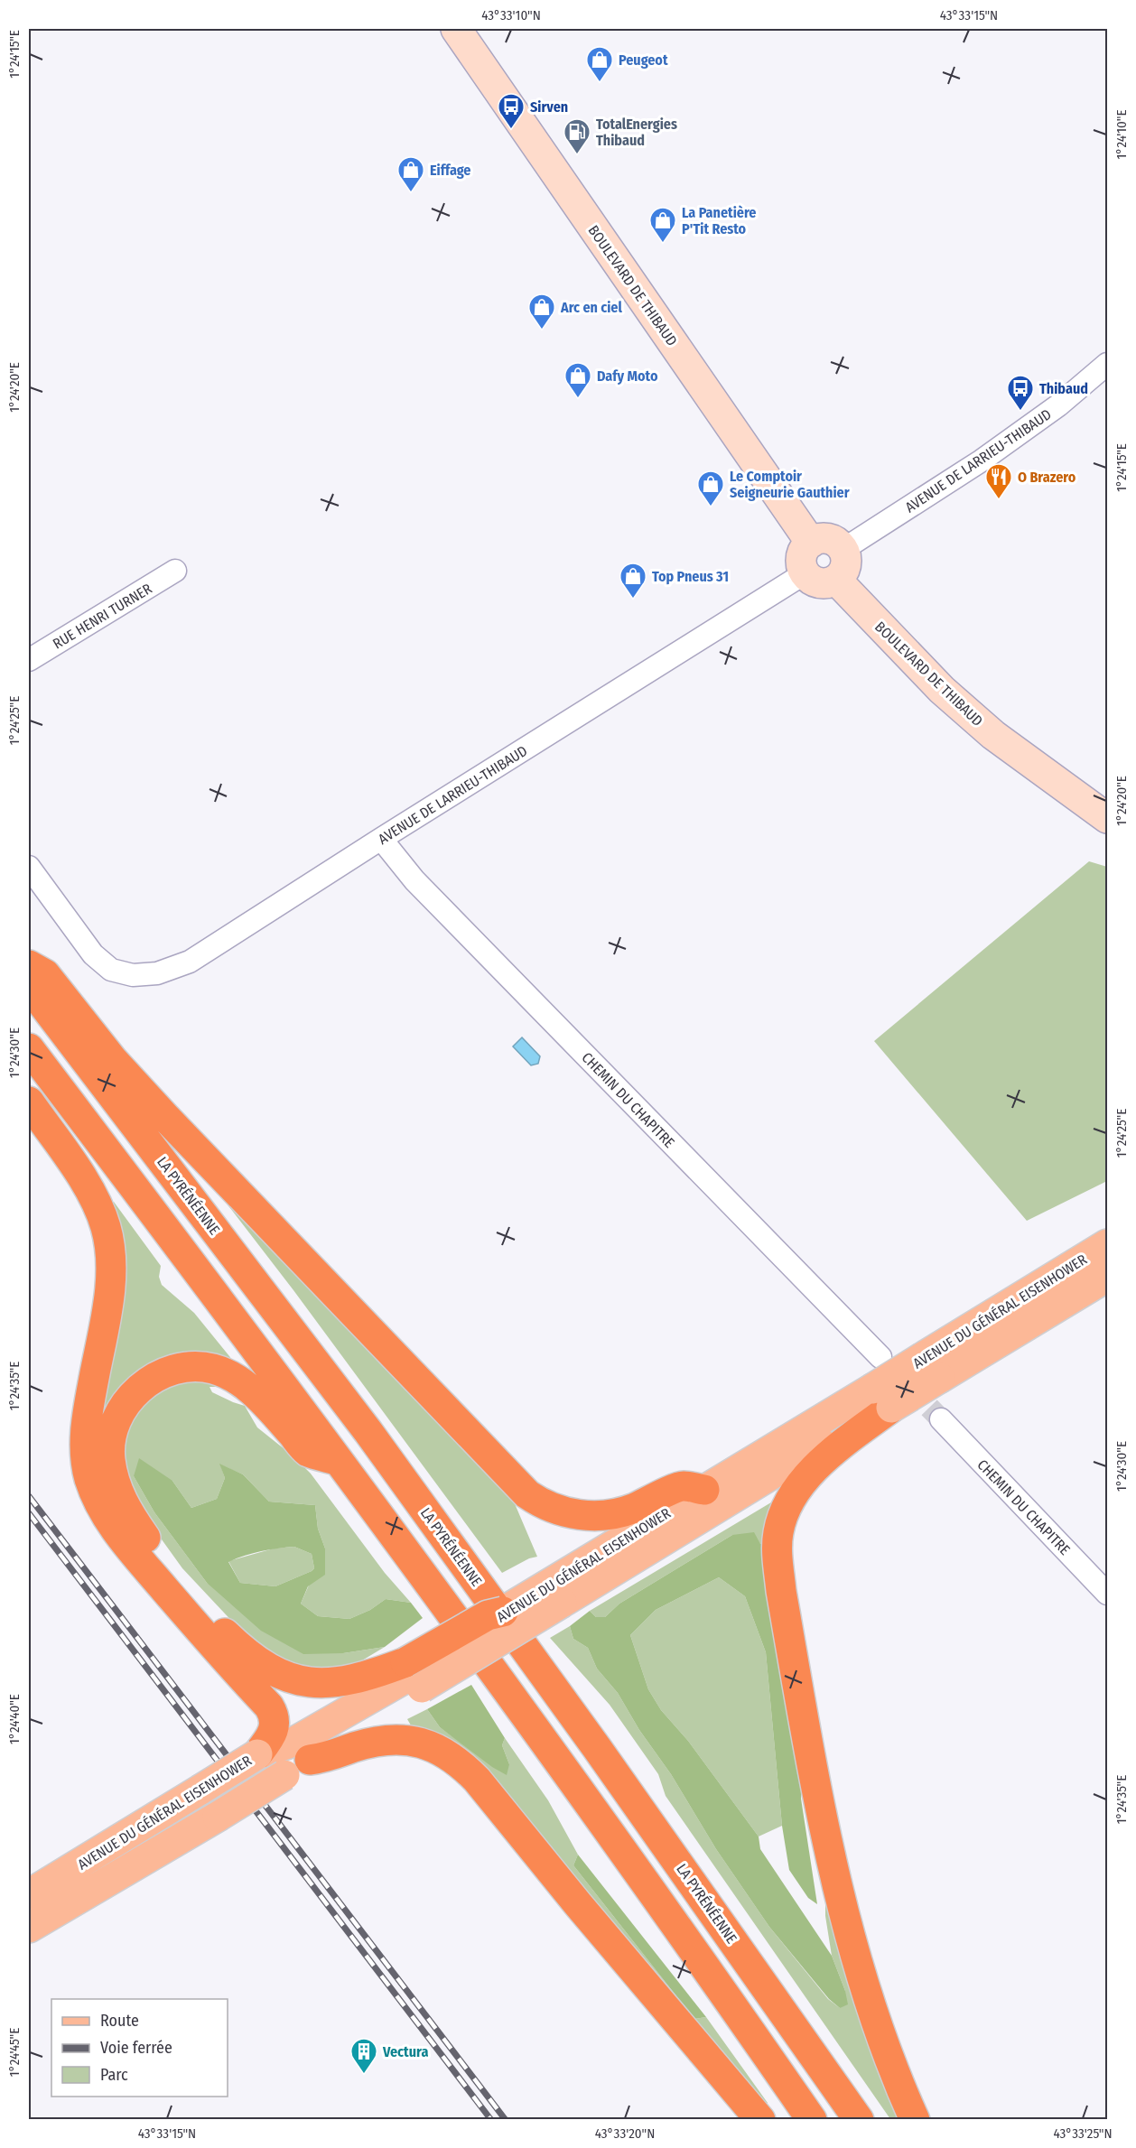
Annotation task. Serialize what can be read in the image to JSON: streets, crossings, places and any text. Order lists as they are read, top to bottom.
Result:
{
  "streets": {
    "highway": ["LA PYRÉNÉENNE"],
    "main road": ["AVENUE DU GÉNÉRAL EISENHOWER"],
    "street": [
      "BOULEVARD DE THIBAUD",
      "AVENUE DE LARRIEU-THIBAUD",
      "RUE HENRI TURNER",
      "CHEMIN DU CHAPITRE"
    ]
  },
  "crossings": [
    ["BOULEVARD DE THIBAUD", "AVENUE DE LARRIEU-THIBAUD"],
    ["AVENUE DE LARRIEU-THIBAUD", "CHEMIN DU CHAPITRE"]
  ],
  "places": {
    "shop": [
      "Peugeot",
      "Eiffage",
      "La Panetière P'Tit Resto",
      "Arc en ciel",
      "Dafy Moto",
      "Le Comptoir Seigneurie Gauthier",
      "Top Pneus 31"
    ],
    "bus stop": ["Sirven", "Thibaud"],
    "fuel station": ["TotalEnergies Thibaud"],
    "restaurant": ["O Brazero"],
    "building": ["Vectura"]
  },
  "legend": ["Route", "Voie ferrée", "Parc"],
  "coordinates": [
    "43°33'10\"N",
    "43°33'15\"N",
    "1°24'15\"E",
    "1°24'10\"E",
    "1°24'20\"E",
    "1°24'25\"E",
    "1°24'30\"E",
    "1°24'35\"E",
    "1°24'40\"E",
    "1°24'45\"E",
    "43°33'20\"N",
    "43°33'25\"N"
  ]
}
